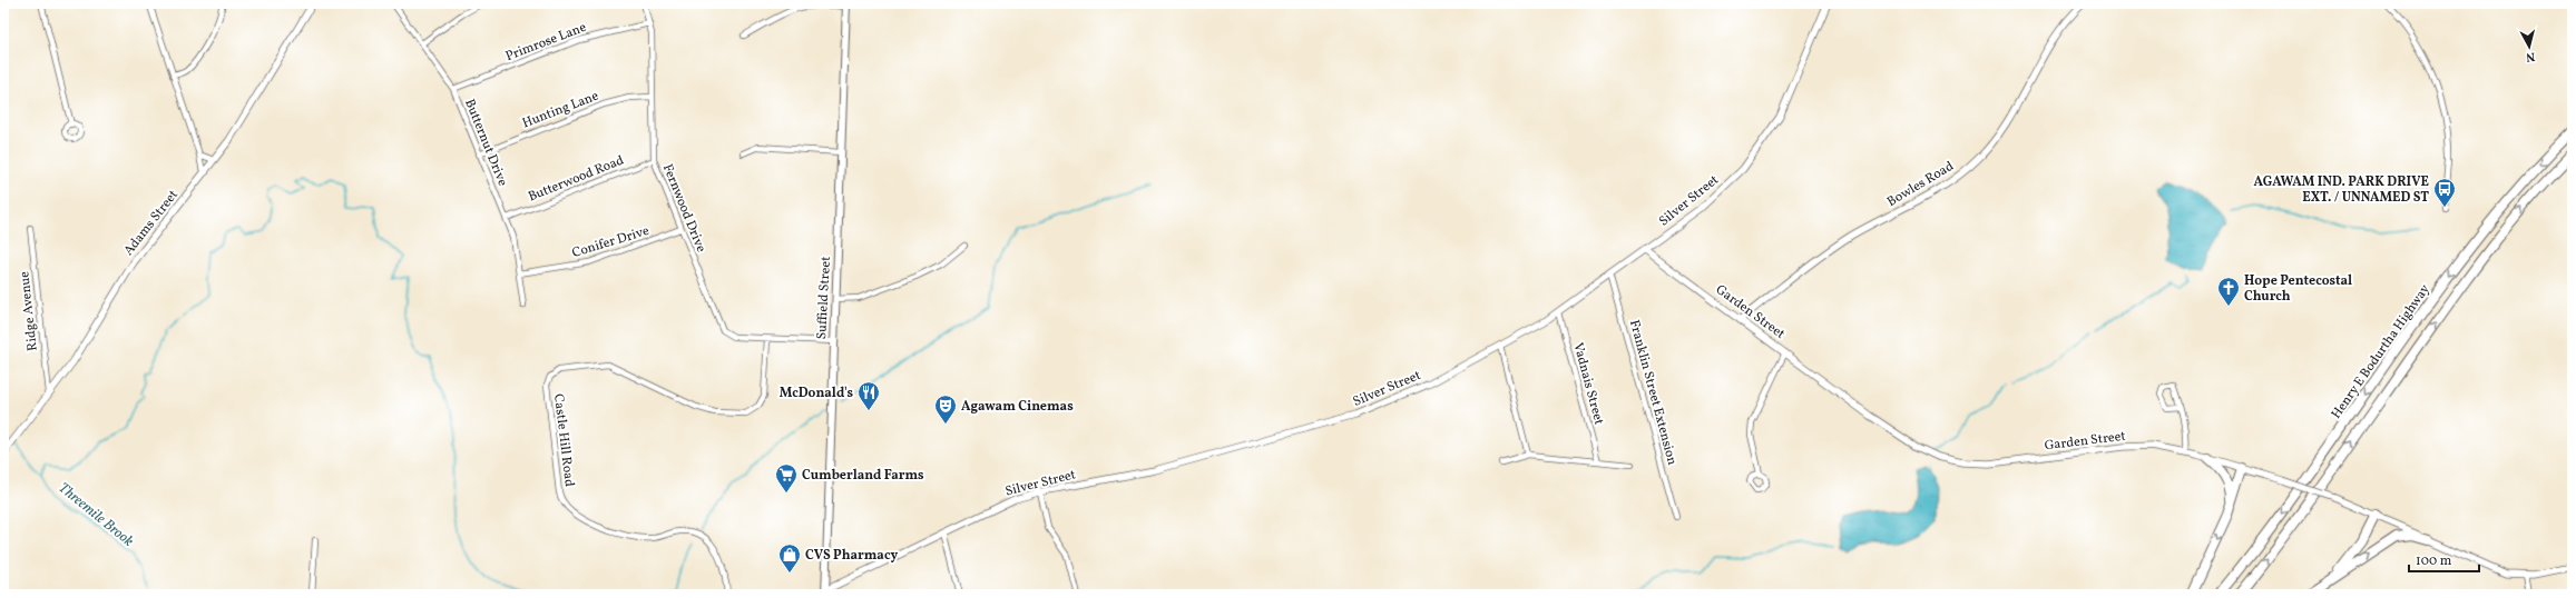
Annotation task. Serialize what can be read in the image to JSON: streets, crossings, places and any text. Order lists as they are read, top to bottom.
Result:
{
  "streets": {
    "highway": ["Henry E Bodurtha Highway"],
    "main road": ["Suffield Street"],
    "street": [
      "Primrose Lane",
      "Hunting Lane",
      "Butternut Drive",
      "Butterwood Road",
      "Bowles Road",
      "Silver Street",
      "Fernwood Drive",
      "Adams Street",
      "Conifer Drive",
      "Ridge Avenue",
      "Garden Street",
      "Vadnais Street",
      "Franklin Street Extension",
      "Castle Hill Road"
    ]
  },
  "crossings": [
    ["Primrose Lane", "Butternut Drive"],
    ["Primrose Lane", "Fernwood Drive"],
    ["Hunting Lane", "Butternut Drive"],
    ["Hunting Lane", "Fernwood Drive"],
    ["Butternut Drive", "Butterwood Road"],
    ["Butternut Drive", "Conifer Drive"],
    ["Butterwood Road", "Fernwood Drive"],
    ["Bowles Road", "Garden Street"],
    ["Silver Street", "Suffield Street"],
    ["Silver Street", "Garden Street"],
    ["Silver Street", "Vadnais Street"],
    ["Silver Street", "Franklin Street Extension"],
    ["Fernwood Drive", "Conifer Drive"],
    ["Fernwood Drive", "Castle Hill Road"],
    ["Adams Street", "Ridge Avenue"]
  ],
  "water": ["Threemile Brook"],
  "places": {
    "bus stop": ["AGAWAM IND. PARK DRIVE EXT. / UNNAMED ST"],
    "church": ["Hope Pentecostal Church"],
    "restaurant": ["McDonald's"],
    "theatre": ["Agawam Cinemas"],
    "supermarket": ["Cumberland Farms"],
    "shop": ["CVS Pharmacy"]
  },
  "scale_bar": "100 m",
  "north": "bottom"
}
